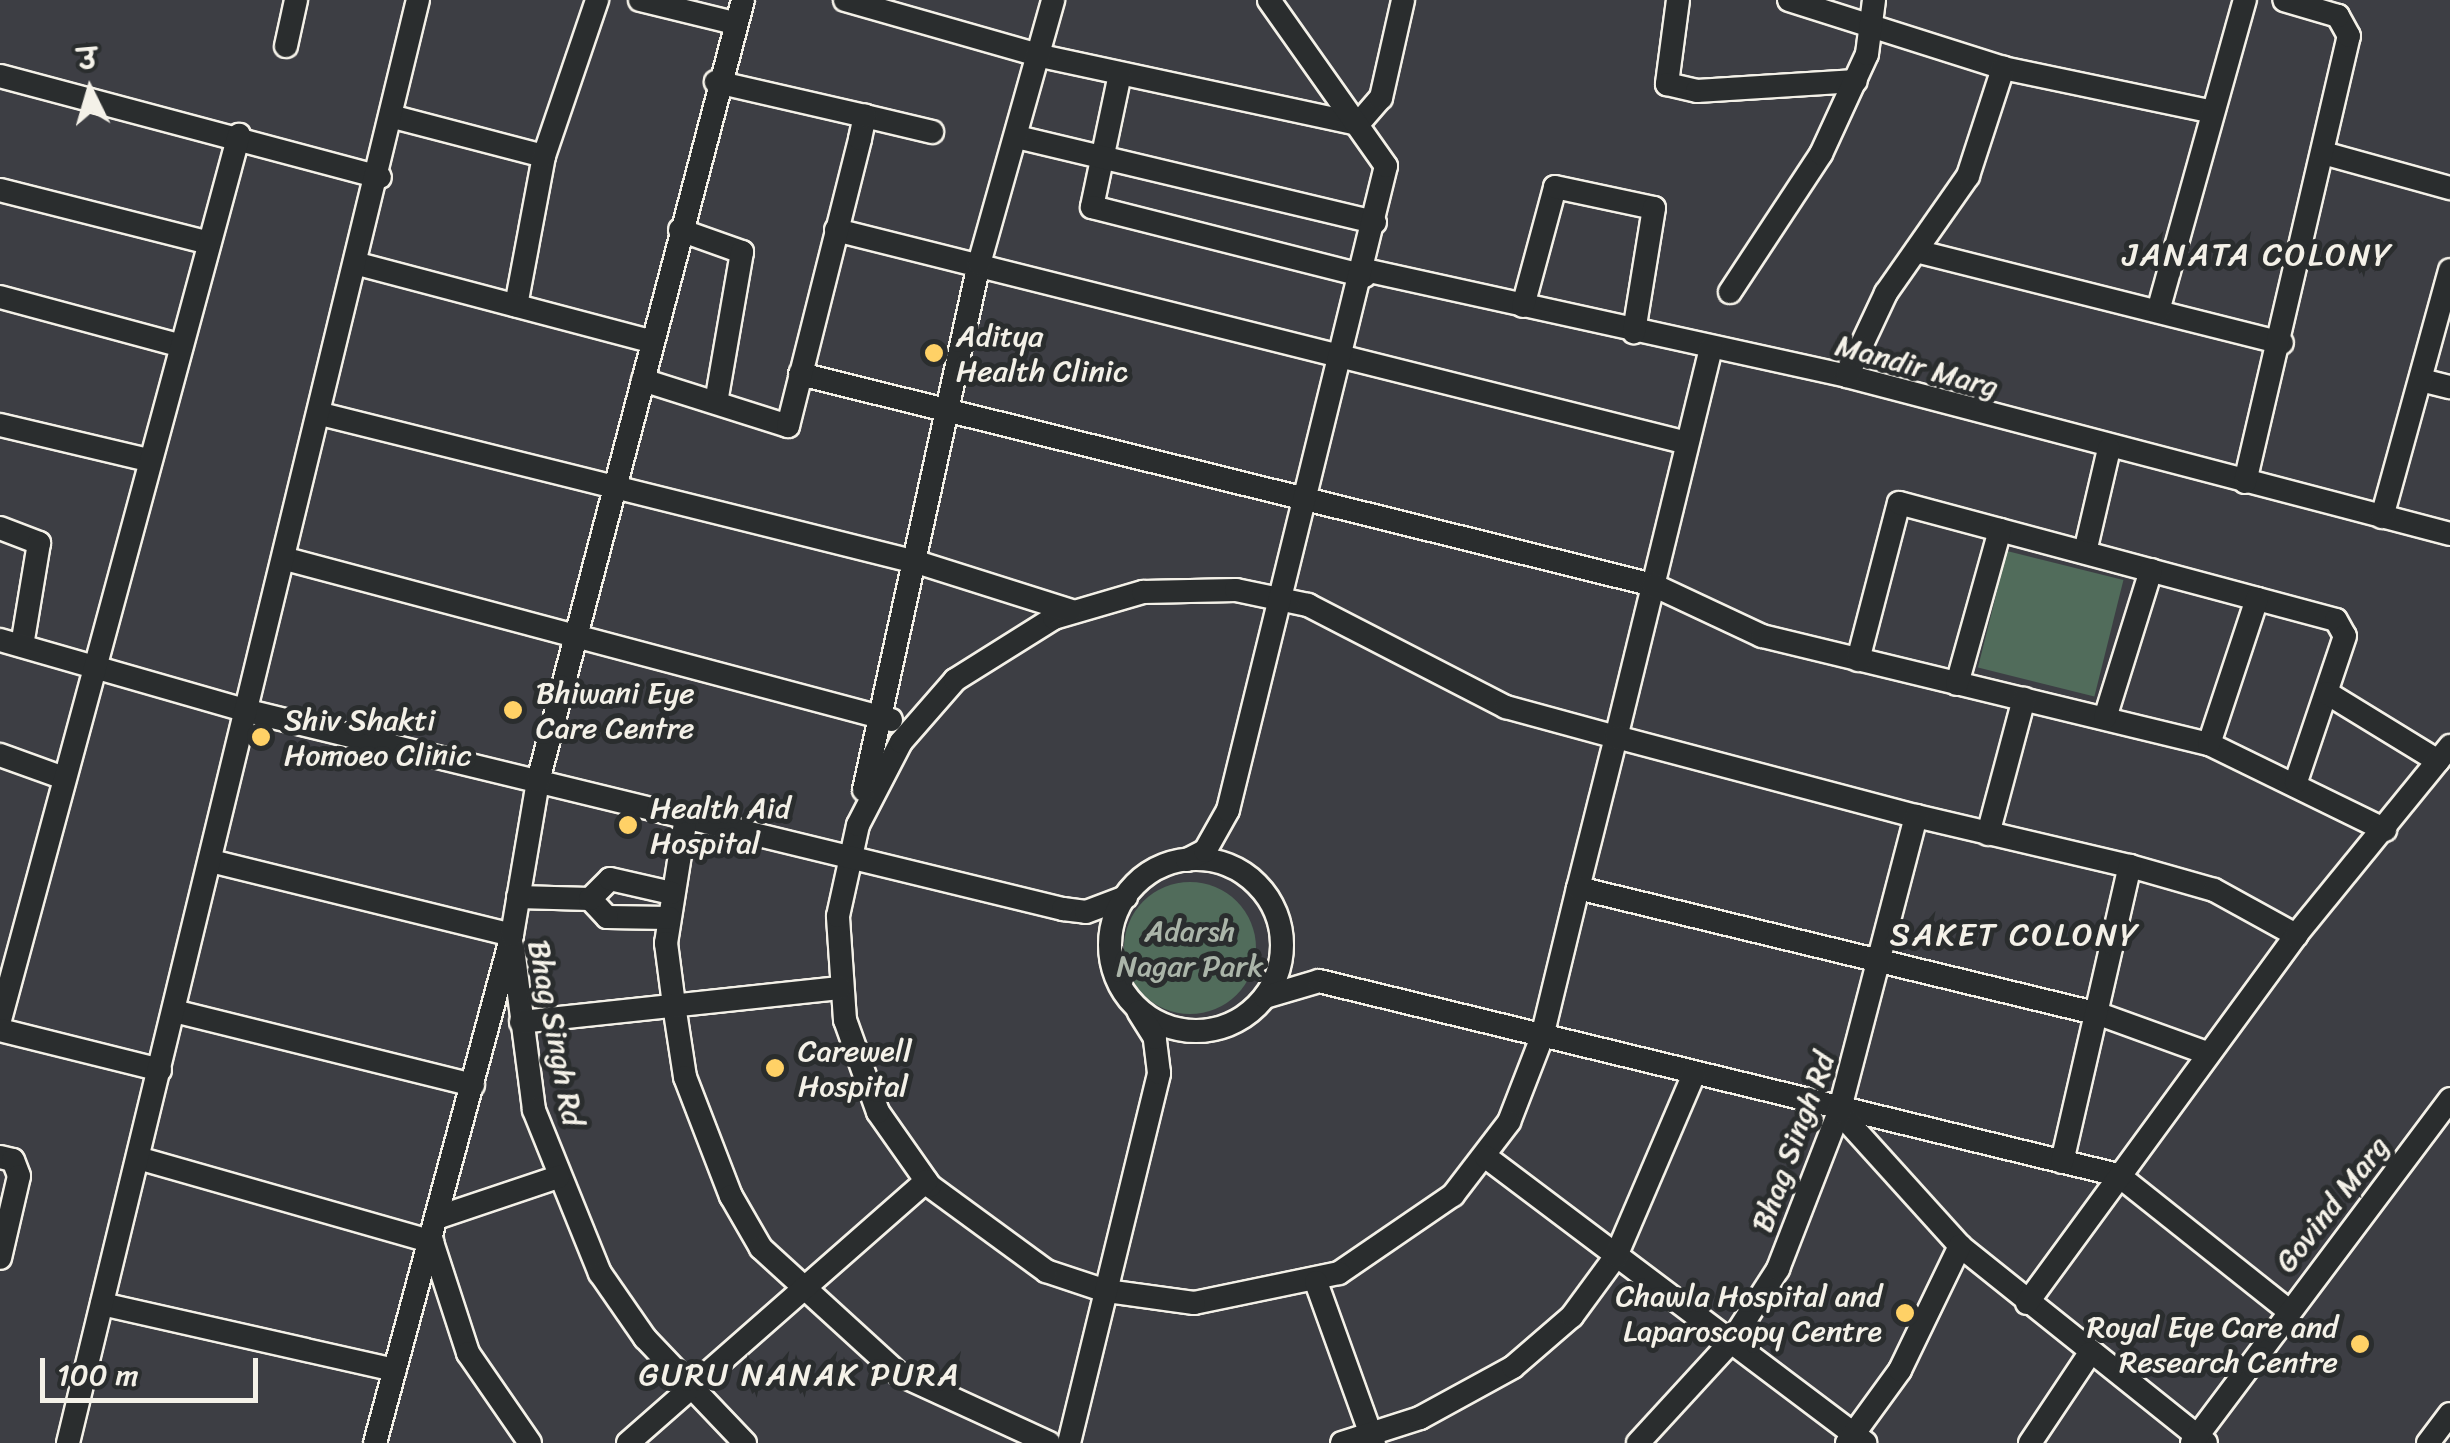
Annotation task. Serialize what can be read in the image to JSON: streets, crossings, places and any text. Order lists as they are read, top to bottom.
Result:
{
  "streets": {
    "street": ["Mandir Marg", "Bhag Singh Rd", "Govind Marg"]
  },
  "districts": ["JANATA COLONY", "SAKET COLONY", "GURU NANAK PURA"],
  "parks": ["Adarsh Nagar Park"],
  "places": [
    "Aditya Health Clinic",
    "Bhiwani Eye Care Centre",
    "Shiv Shakti Homoeo Clinic",
    "Health Aid Hospital",
    "Carewell Hospital",
    "Chawla Hospital and Laparoscopy Centre",
    "Royal Eye Care and Research Centre"
  ],
  "scale_bar": "100 m",
  "north": "top"
}
